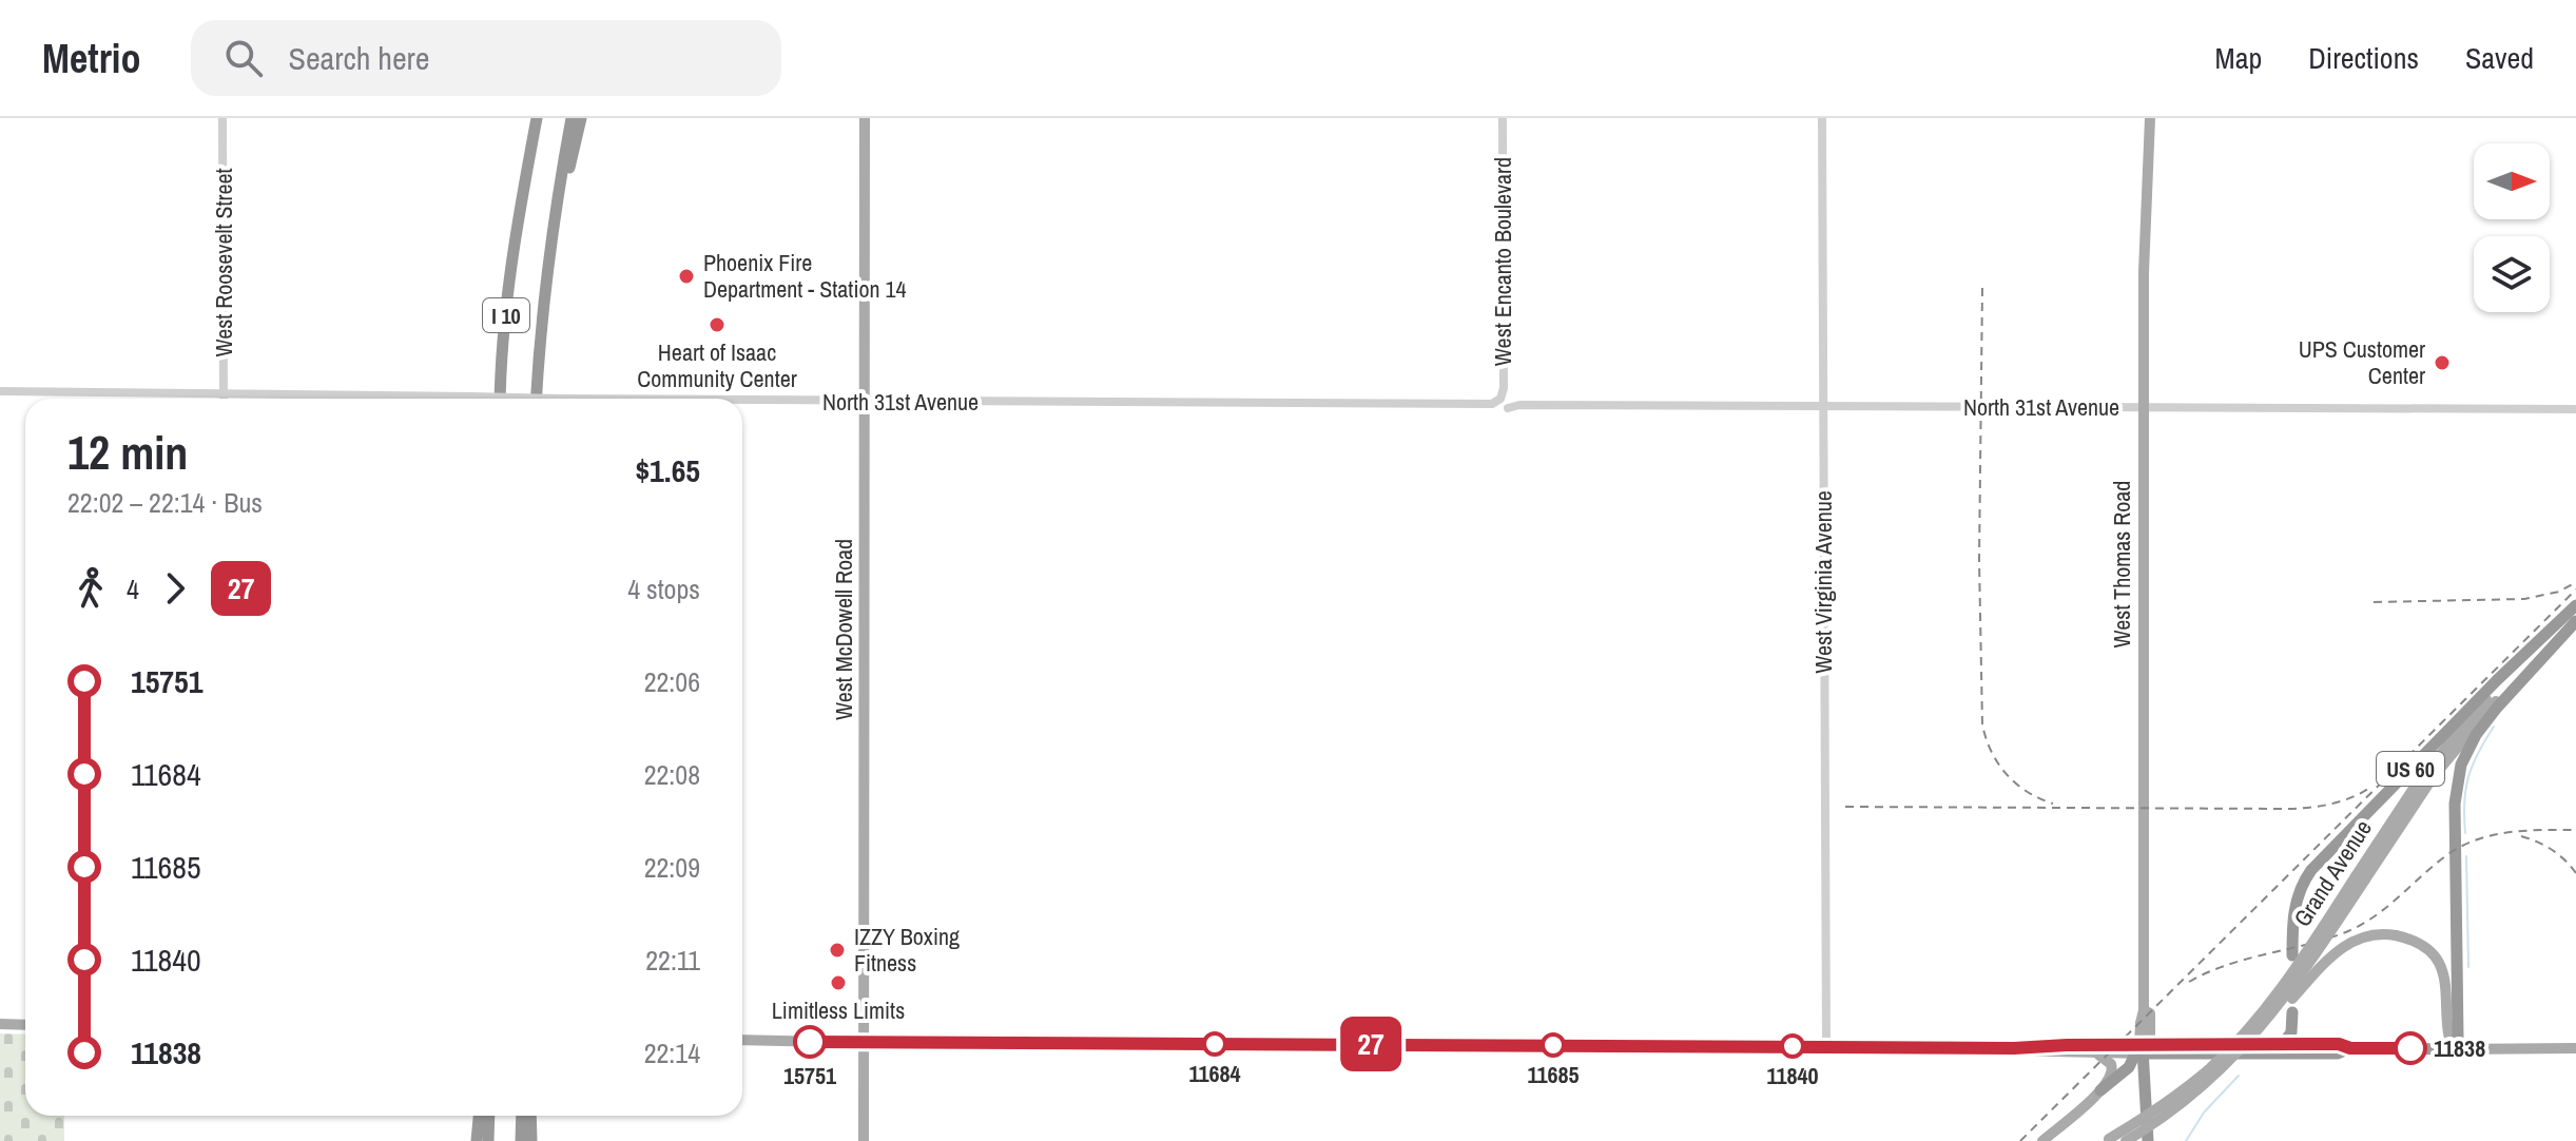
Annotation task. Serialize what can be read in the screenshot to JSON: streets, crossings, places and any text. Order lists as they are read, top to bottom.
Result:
{
  "streets": {
    "highway": [
      "I 10",
      "West Thomas Road",
      "US 60",
      "Grand Avenue"
    ],
    "main road": ["West McDowell Road"],
    "street": [
      "West Encanto Boulevard",
      "West Roosevelt Street",
      "North 31st Avenue",
      "West Virginia Avenue"
    ]
  },
  "crossings": [
    ["West Encanto Boulevard", "North 31st Avenue"],
    ["West Roosevelt Street", "North 31st Avenue"],
    ["North 31st Avenue", "West Thomas Road"],
    ["North 31st Avenue", "West Virginia Avenue"],
    ["North 31st Avenue", "West McDowell Road"],
    ["US 60", "Grand Avenue"]
  ],
  "places": [
    "Phoenix Fire Department - Station 14",
    "Heart of Isaac Community Center",
    "UPS Customer Center",
    "IZZY Boxing Fitness",
    "Limitless Limits",
    "15751",
    "11684",
    "11685",
    "11840",
    "11838"
  ],
  "lines": ["bus line 27"],
  "north": "right",
  "page": {
    "header": "Metrio",
    "search": "Search here",
    "nav": ["Map", "Directions", "Saved"],
    "on_map": "27",
    "heading": ["12 min", "22:02 – 22:14 · Bus", "$1.65"],
    "legs": ["4", "27", "4 stops"],
    "list": [
      {
        "name": "15751",
        "value": "22:06"
      },
      {
        "name": "11684",
        "value": "22:08"
      },
      {
        "name": "11685",
        "value": "22:09"
      },
      {
        "name": "11840",
        "value": "22:11"
      },
      {
        "name": "11838",
        "value": "22:14"
      }
    ]
  }
}
